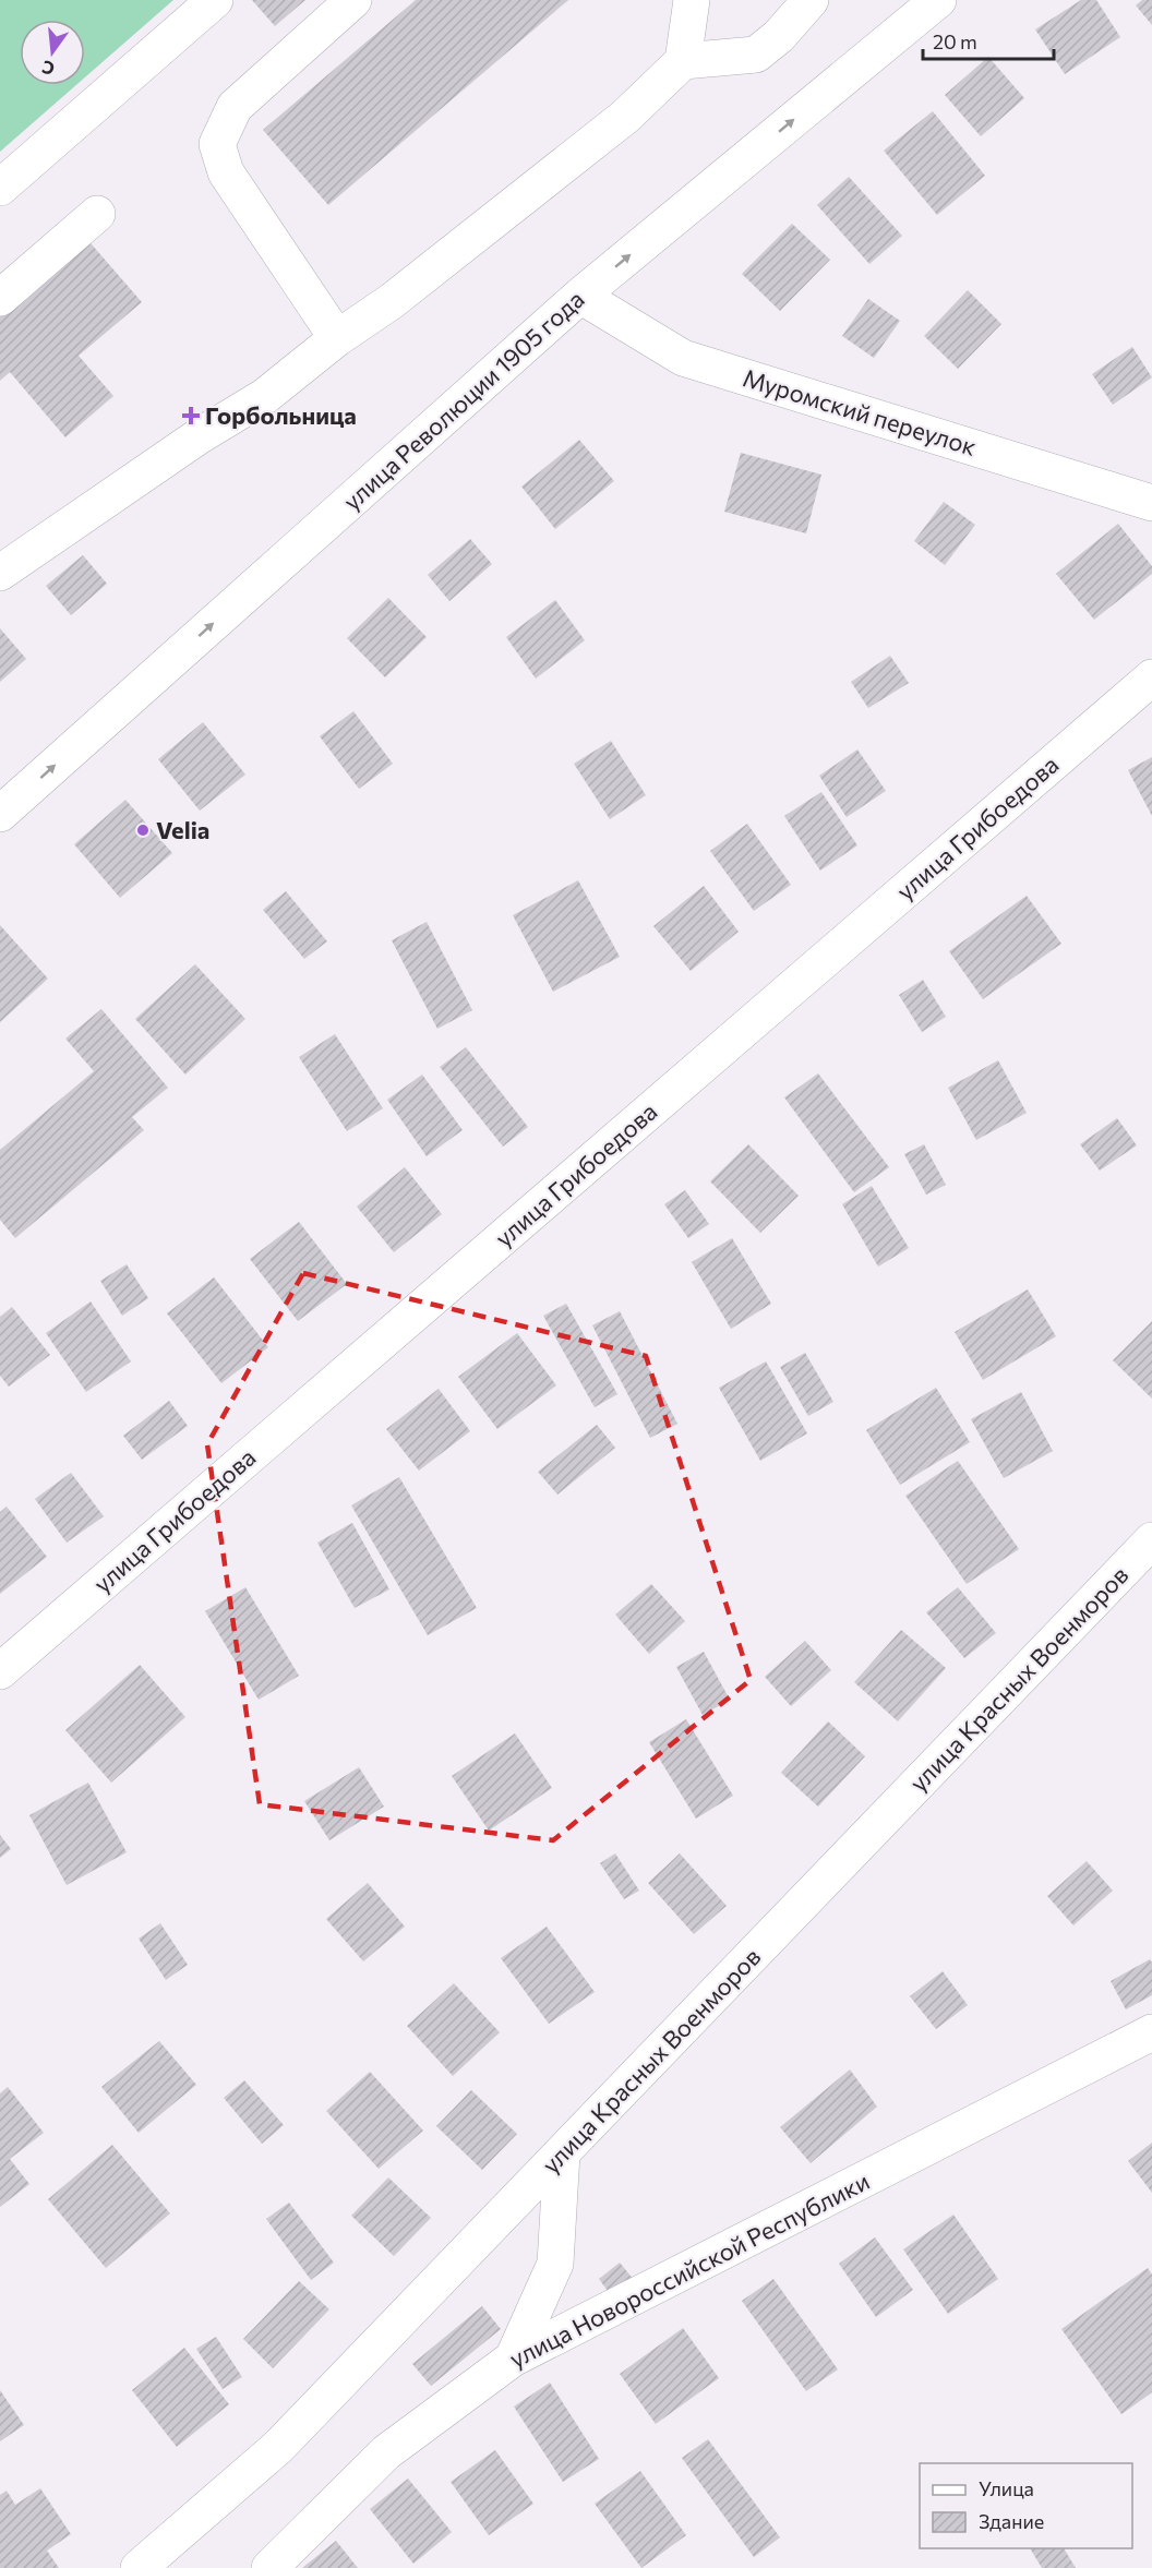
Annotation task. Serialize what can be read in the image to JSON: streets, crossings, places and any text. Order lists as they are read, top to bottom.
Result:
{
  "streets": {
    "street": [
      "улица Революции 1905 года",
      "Муромский переулок",
      "улица Грибоедова",
      "улица Красных Военморов",
      "улица Новороссийской Республики"
    ]
  },
  "crossings": [
    ["улица Революции 1905 года", "Муромский переулок"]
  ],
  "places": {
    "health": ["Горбольница"],
    "other": ["Velia"]
  },
  "legend": ["Улица", "Здание"],
  "scale_bar": "20 m",
  "north": "bottom"
}
